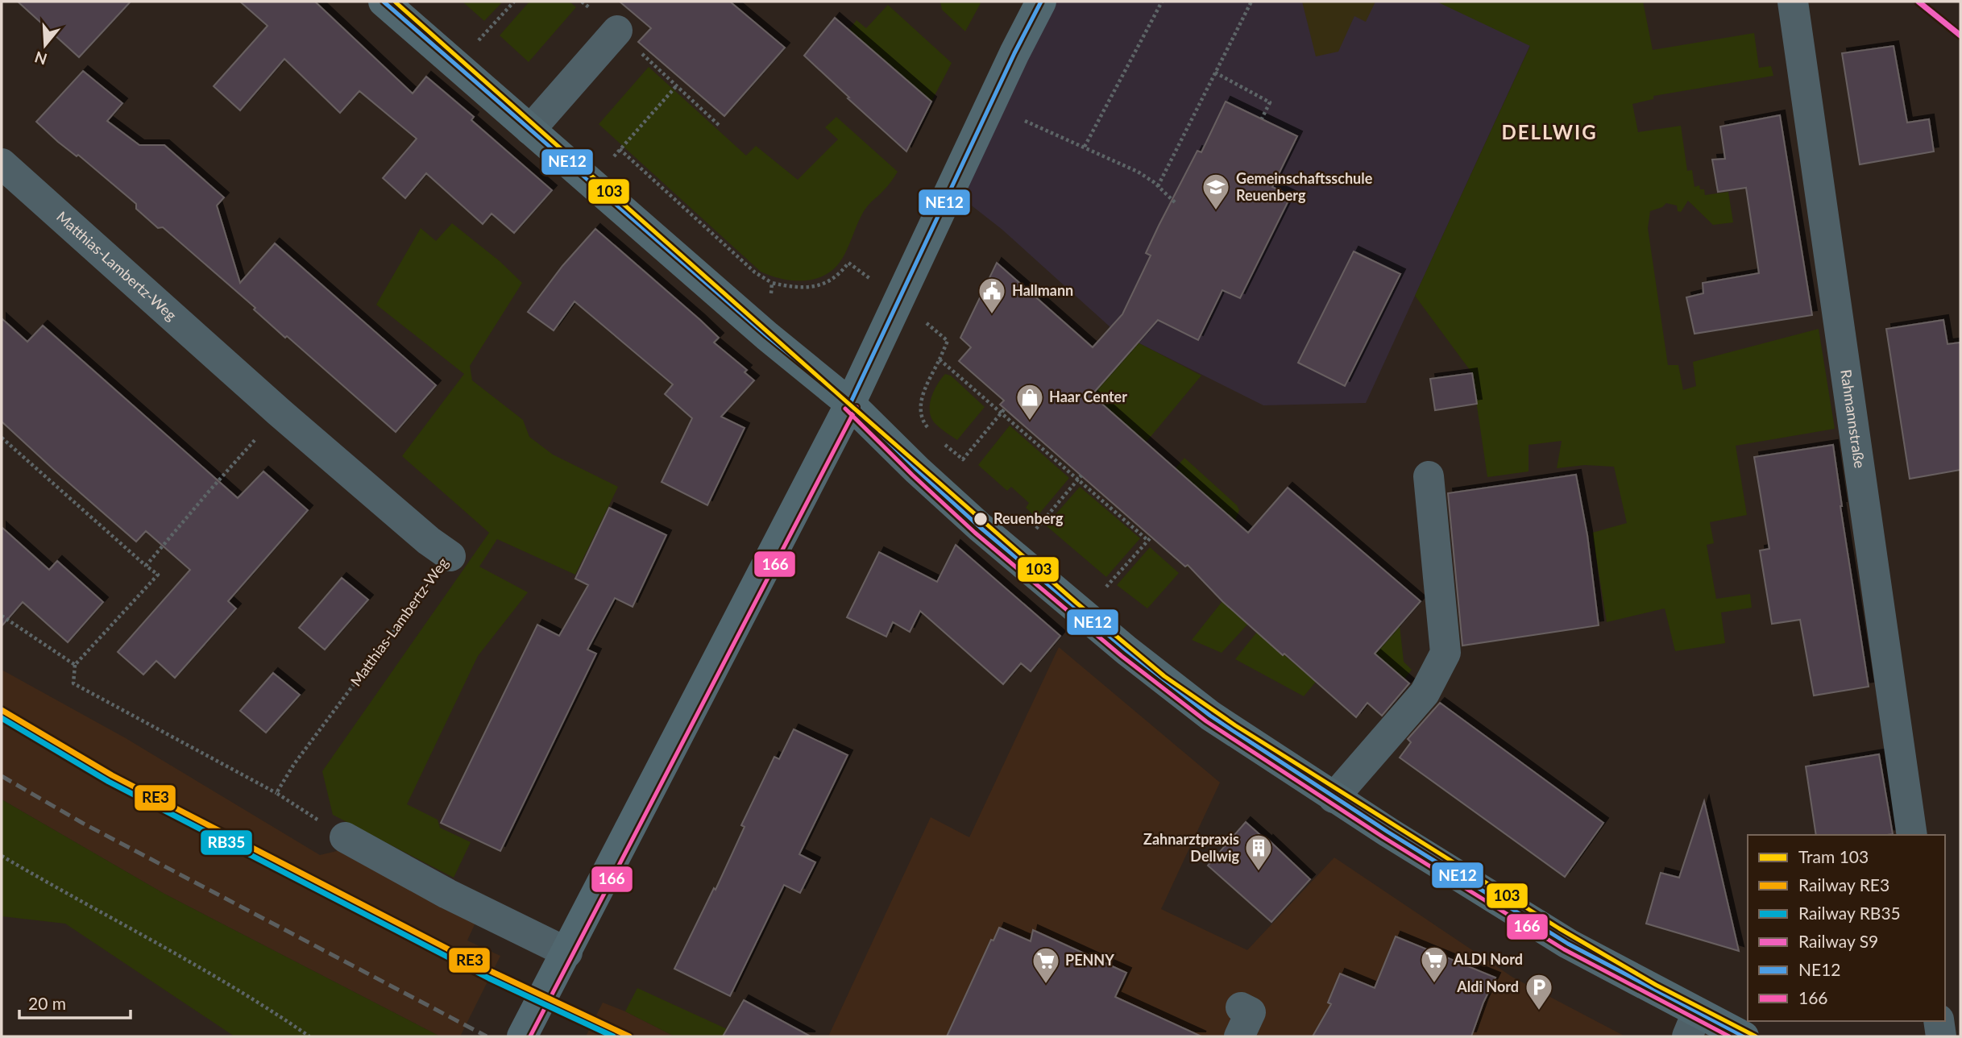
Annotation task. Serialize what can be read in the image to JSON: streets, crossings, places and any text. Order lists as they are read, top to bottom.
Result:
{
  "streets": {
    "street": ["Matthias-Lambertz-Weg", "Rahmannstraße"]
  },
  "districts": ["DELLWIG"],
  "places": {
    "school or university": ["Gemeinschaftsschule Reuenberg"],
    "public building": ["Hallmann"],
    "shop": ["Haar Center"],
    "other": ["Reuenberg"],
    "building": ["Zahnarztpraxis Dellwig"],
    "supermarket": ["ALDI Nord", "PENNY"],
    "parking": ["Aldi Nord"]
  },
  "lines": [
    "tram line 103",
    "rail line S9",
    "transit line NE12",
    "transit line 166",
    "rail line RE3",
    "rail line RB35"
  ],
  "legend": [
    "Tram 103",
    "Railway RE3",
    "Railway RB35",
    "Railway S9",
    "NE12",
    "166"
  ],
  "scale_bar": "20 m",
  "north": "bottom"
}
